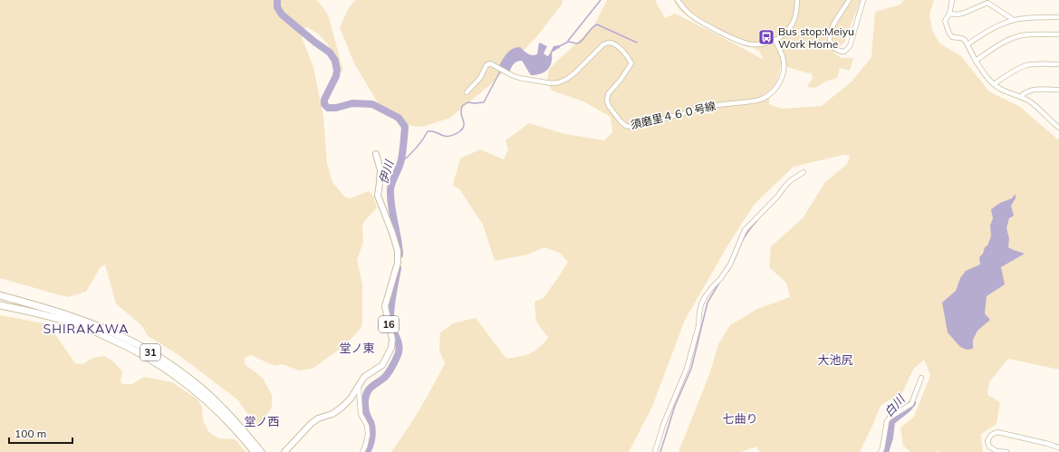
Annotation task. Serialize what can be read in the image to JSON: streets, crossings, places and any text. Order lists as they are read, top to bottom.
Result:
{
  "streets": {
    "highway": ["31"],
    "main road": ["16"],
    "street": ["須磨里４６０号線"]
  },
  "districts": [
    "SHIRAKAWA",
    "堂ノ東",
    "大池尻",
    "七曲り",
    "堂ノ西"
  ],
  "water": ["伊川", "白川"],
  "places": {
    "bus stop": ["Bus stop:Meiyu Work Home"]
  },
  "scale_bar": "100 m"
}
